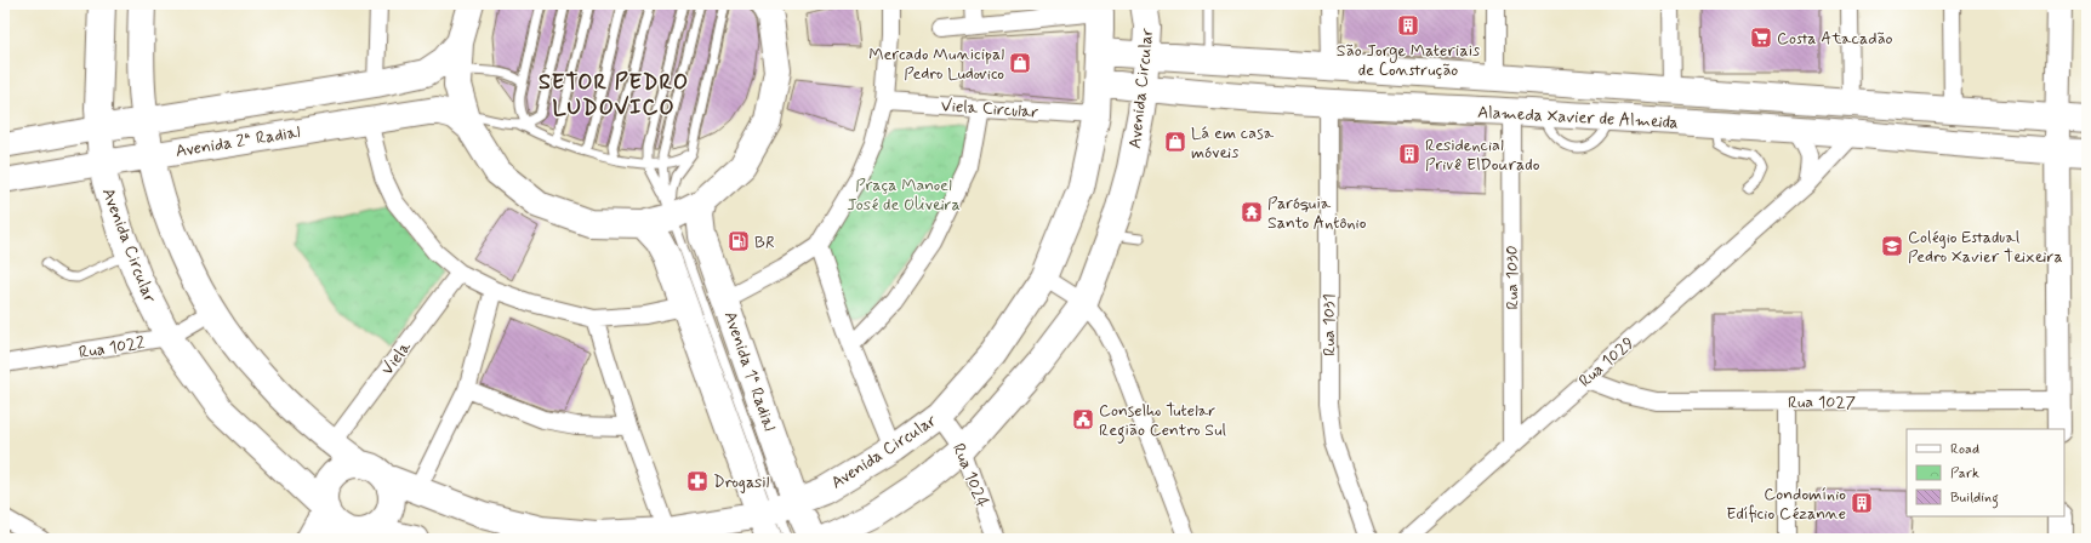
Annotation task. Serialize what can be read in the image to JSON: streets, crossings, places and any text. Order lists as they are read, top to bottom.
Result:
{
  "streets": {
    "main road": [
      "Avenida Circular",
      "Alameda Xavier de Almeida",
      "Avenida 2ª Radial",
      "Avenida 1ª Radial"
    ],
    "street": [
      "Viela Circular",
      "Rua 1030",
      "Rua 1031",
      "Rua 1022",
      "Viela",
      "Rua 1029",
      "Rua 1027",
      "Rua 1024"
    ]
  },
  "crossings": [
    ["Avenida Circular", "Viela Circular"],
    ["Avenida Circular", "Alameda Xavier de Almeida"],
    ["Avenida Circular", "Avenida 2ª Radial"],
    ["Avenida Circular", "Rua 1022"],
    ["Avenida Circular", "Avenida 1ª Radial"],
    ["Avenida Circular", "Rua 1024"],
    ["Alameda Xavier de Almeida", "Rua 1030"],
    ["Alameda Xavier de Almeida", "Rua 1031"],
    ["Alameda Xavier de Almeida", "Rua 1029"],
    ["Rua 1030", "Rua 1029"],
    ["Rua 1029", "Rua 1027"]
  ],
  "districts": ["SETOR PEDRO LUDOVICO"],
  "parks": ["Praça Manoel José de Oliveira"],
  "places": {
    "building": ["São Jorge Materiais de Construção", "Residencial Privê ElDourado", "Condomínio Edíficio Cézanne"],
    "supermarket": ["Costa Atacadão"],
    "shop": ["Mercado Municipal Pedro Ludovico", "Lá em casa móveis"],
    "temple": ["Paróquia Santo Antônio"],
    "fuel station": ["BR"],
    "school or university": ["Colégio Estadual Pedro Xavier Teixeira"],
    "public building": ["Conselho Tutelar Região Centro Sul"],
    "pharmacy": ["Drogasil"]
  },
  "legend": ["Road", "Park", "Building"]
}
